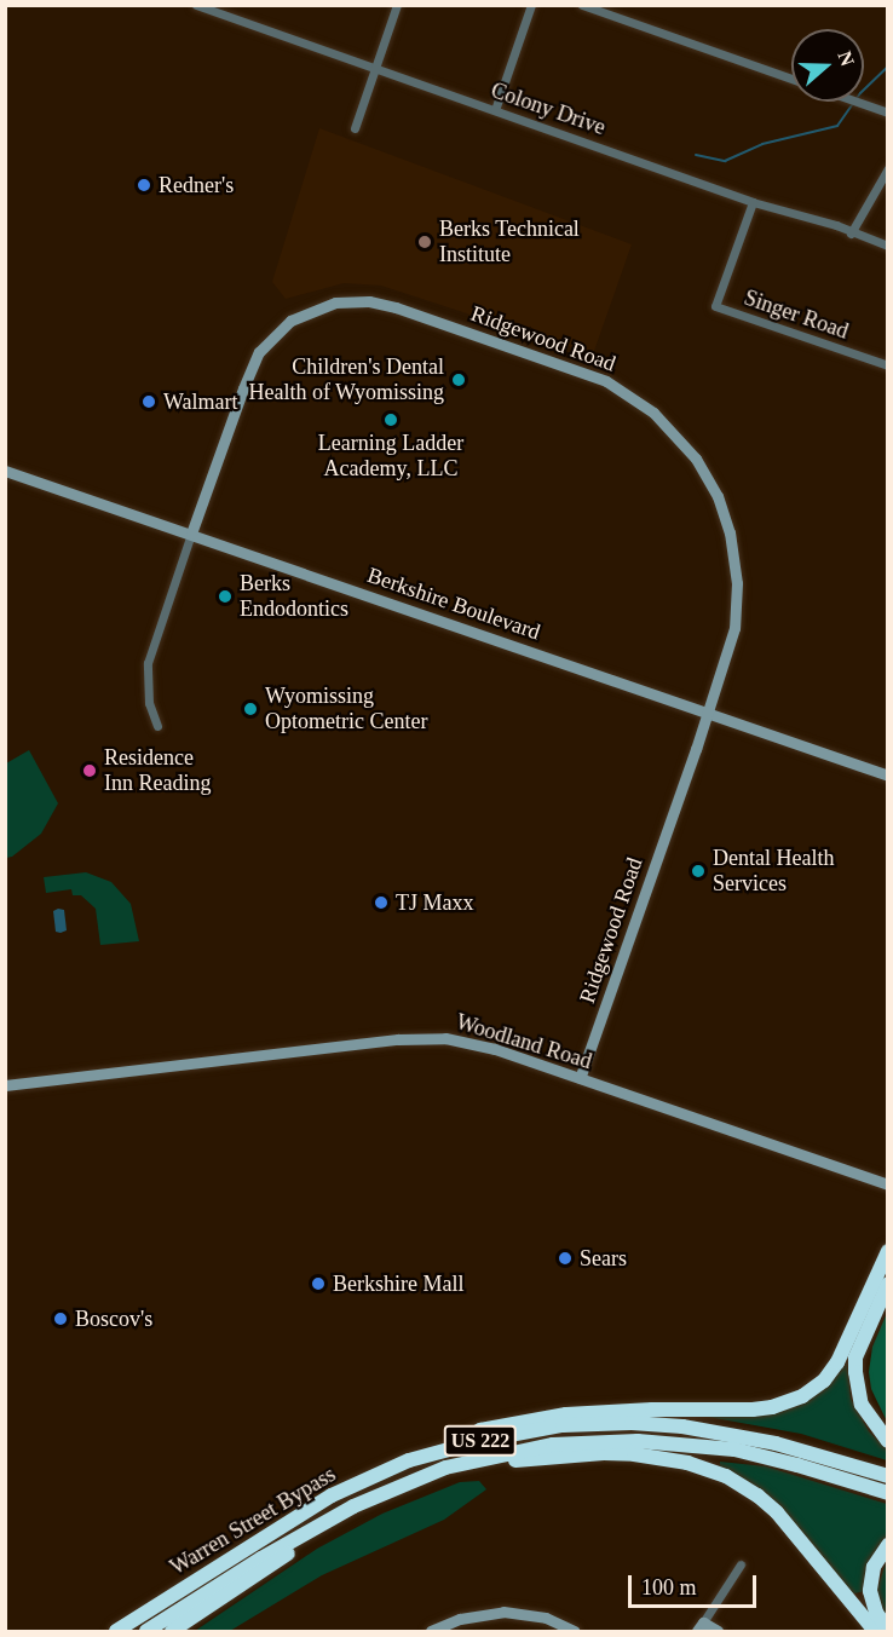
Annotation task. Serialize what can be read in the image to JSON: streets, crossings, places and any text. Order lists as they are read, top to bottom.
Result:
{
  "streets": {
    "highway": ["US 222", "Warren Street Bypass"],
    "main road": ["Ridgewood Road", "Berkshire Boulevard", "Woodland Road"],
    "street": ["Colony Drive", "Singer Road"]
  },
  "crossings": [
    ["Colony Drive", "Singer Road"],
    ["Ridgewood Road", "Berkshire Boulevard"],
    ["Ridgewood Road", "Woodland Road"]
  ],
  "places": [
    "Redner's",
    "Berks Technical Institute",
    "Children's Dental Health of Wyomissing",
    "Walmart",
    "Learning Ladder Academy, LLC",
    "Berks Endodontics",
    "Wyomissing Optometric Center",
    "Residence Inn Reading",
    "Dental Health Services",
    "TJ Maxx",
    "Sears",
    "Berkshire Mall",
    "Boscov's"
  ],
  "scale_bar": "100 m",
  "north": "right"
}
